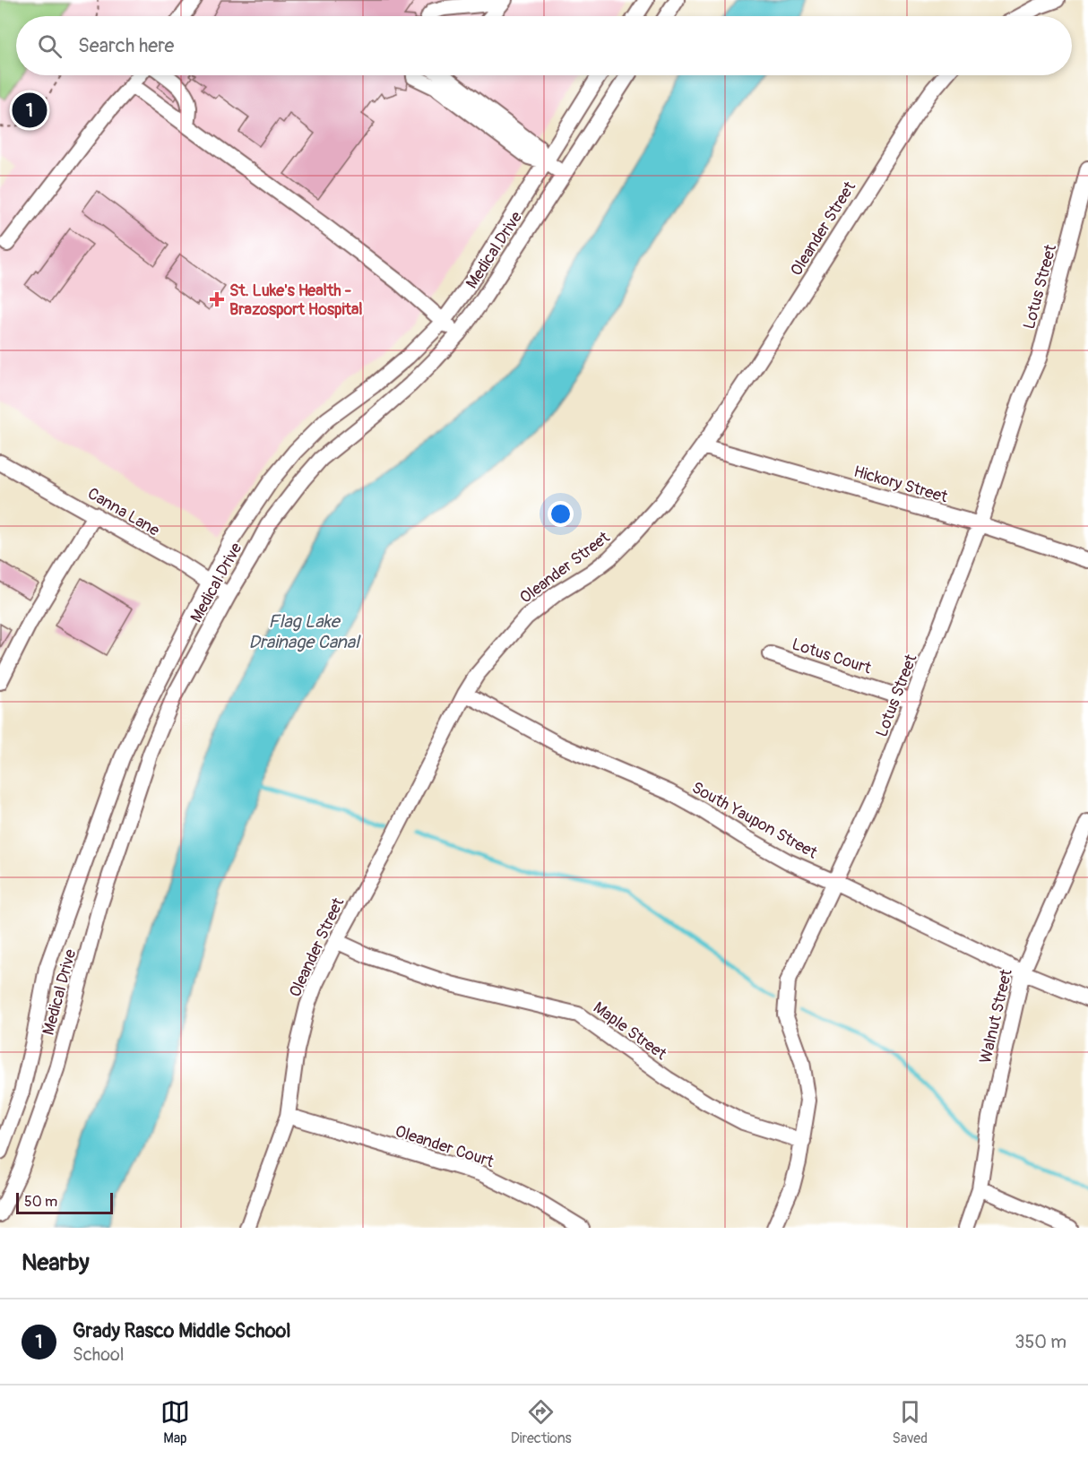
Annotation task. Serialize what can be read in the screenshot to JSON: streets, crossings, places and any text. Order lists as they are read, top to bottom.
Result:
{
  "streets": {
    "street": [
      "Oleander Street",
      "Medical Drive",
      "Lotus Street",
      "Hickory Street",
      "Canna Lane",
      "Lotus Court",
      "South Yaupon Street",
      "Walnut Street",
      "Maple Street",
      "Oleander Court"
    ]
  },
  "crossings": [
    ["Oleander Street", "Hickory Street"],
    ["Oleander Street", "South Yaupon Street"],
    ["Oleander Street", "Maple Street"],
    ["Oleander Street", "Oleander Court"],
    ["Medical Drive", "Canna Lane"],
    ["Lotus Street", "Hickory Street"],
    ["Lotus Street", "Lotus Court"],
    ["Lotus Street", "South Yaupon Street"],
    ["Lotus Street", "Maple Street"],
    ["South Yaupon Street", "Walnut Street"]
  ],
  "water": ["Flag Lake Drainage Canal"],
  "places": {
    "health": ["St. Luke's Health - Brazosport Hospital"]
  },
  "scale_bar": "50 m",
  "page": {
    "search": "Search here",
    "pins": "1",
    "scale": "50 m",
    "heading": "Nearby",
    "list": [
      {
        "mark": "1",
        "name": "Grady Rasco Middle School",
        "note": "School",
        "value": "350 m"
      }
    ],
    "nav": ["Map", "Directions", "Saved"]
  }
}
